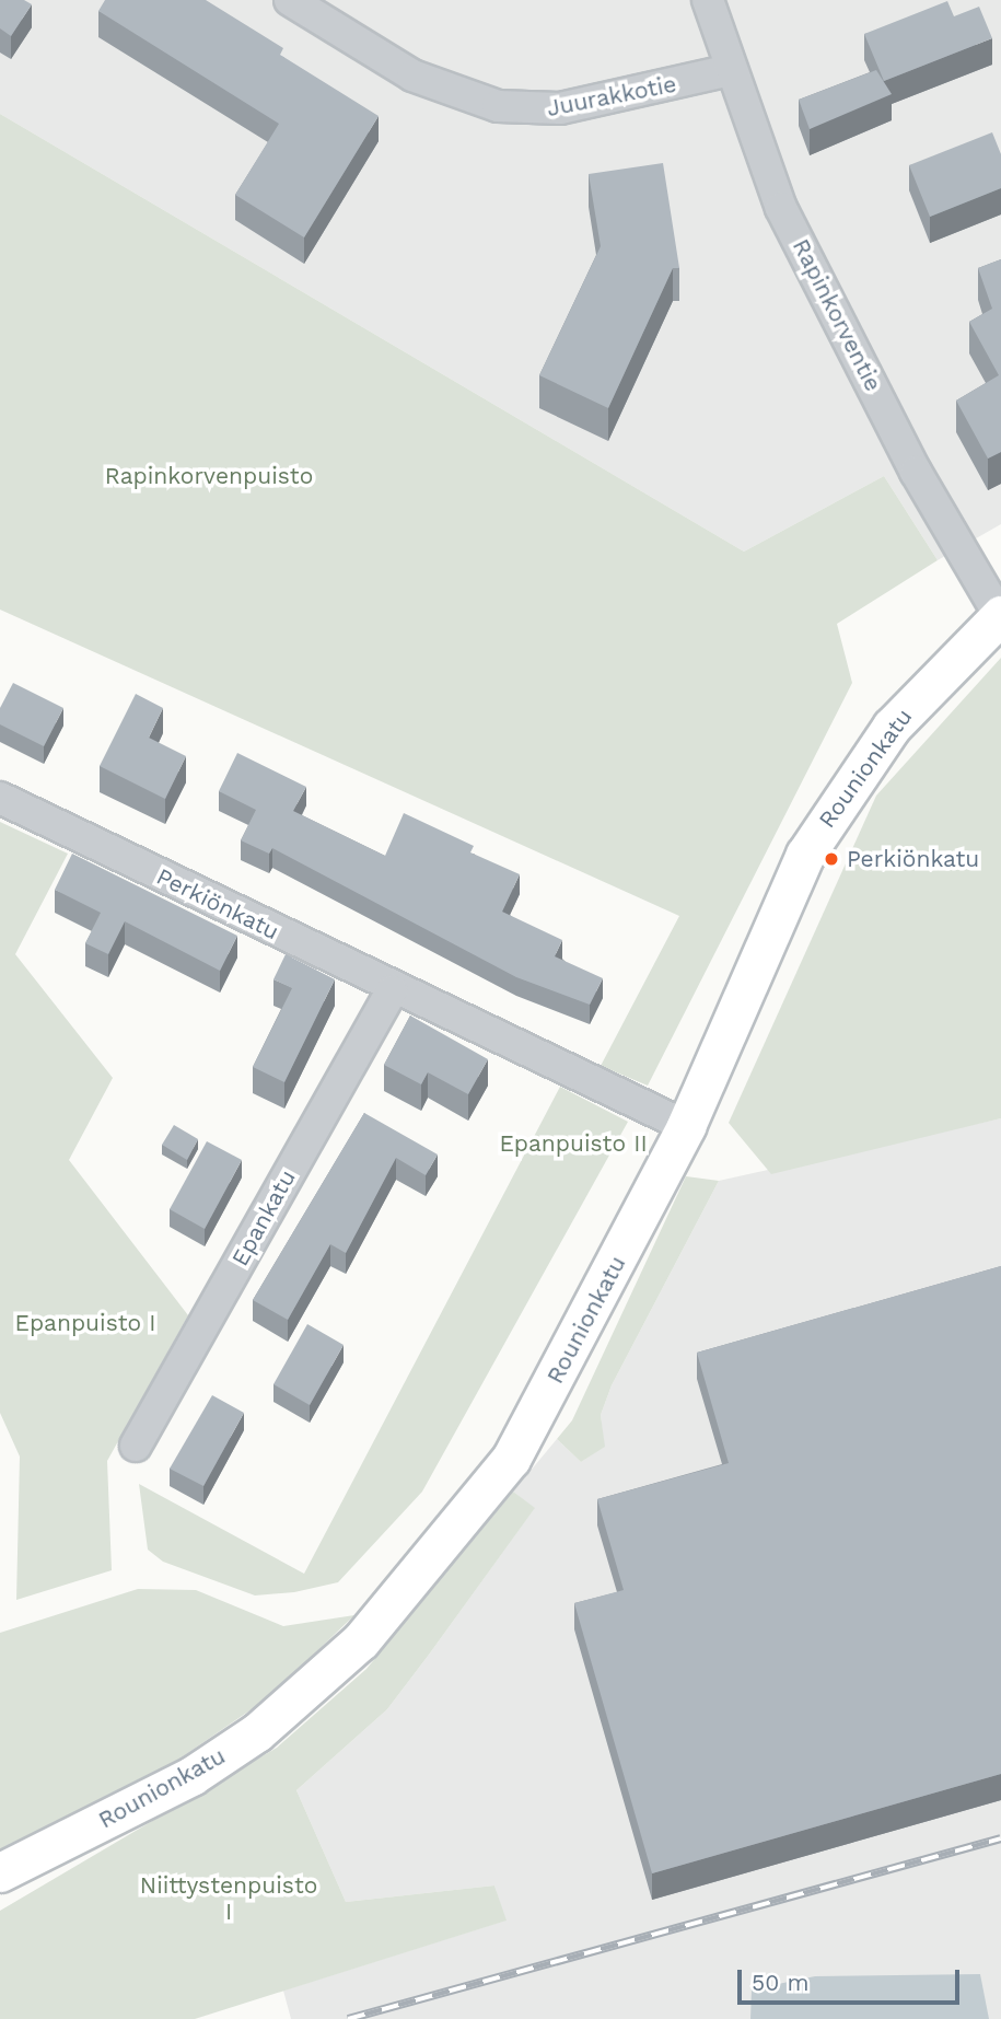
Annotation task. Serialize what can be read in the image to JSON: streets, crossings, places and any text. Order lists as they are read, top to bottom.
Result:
{
  "streets": {
    "main road": ["Rounionkatu"],
    "street": [
      "Juurakkotie",
      "Rapinkorventie",
      "Perkiönkatu",
      "Epankatu"
    ]
  },
  "crossings": [
    ["Juurakkotie", "Rapinkorventie"],
    ["Rapinkorventie", "Rounionkatu"],
    ["Rounionkatu", "Perkiönkatu"],
    ["Perkiönkatu", "Epankatu"]
  ],
  "parks": [
    "Rapinkorvenpuisto",
    "Epanpuisto II",
    "Epanpuisto I",
    "Niittystenpuisto I"
  ],
  "places": ["Perkiönkatu"],
  "scale_bar": "50 m"
}
